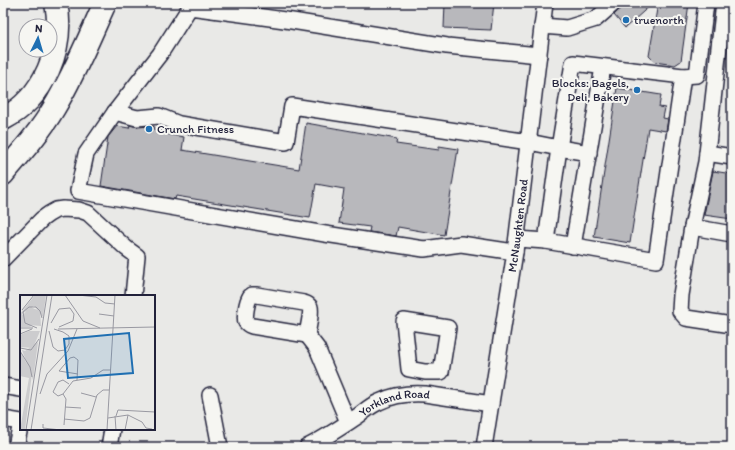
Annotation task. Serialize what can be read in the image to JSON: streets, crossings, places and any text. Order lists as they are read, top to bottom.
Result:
{
  "streets": {
    "street": ["McNaughten Road", "Yorkland Road"]
  },
  "crossings": [
    ["McNaughten Road", "Yorkland Road"]
  ],
  "places": ["truenorth", "Blocks: Bagels, Deli, Bakery", "Crunch Fitness"],
  "north": "top"
}
